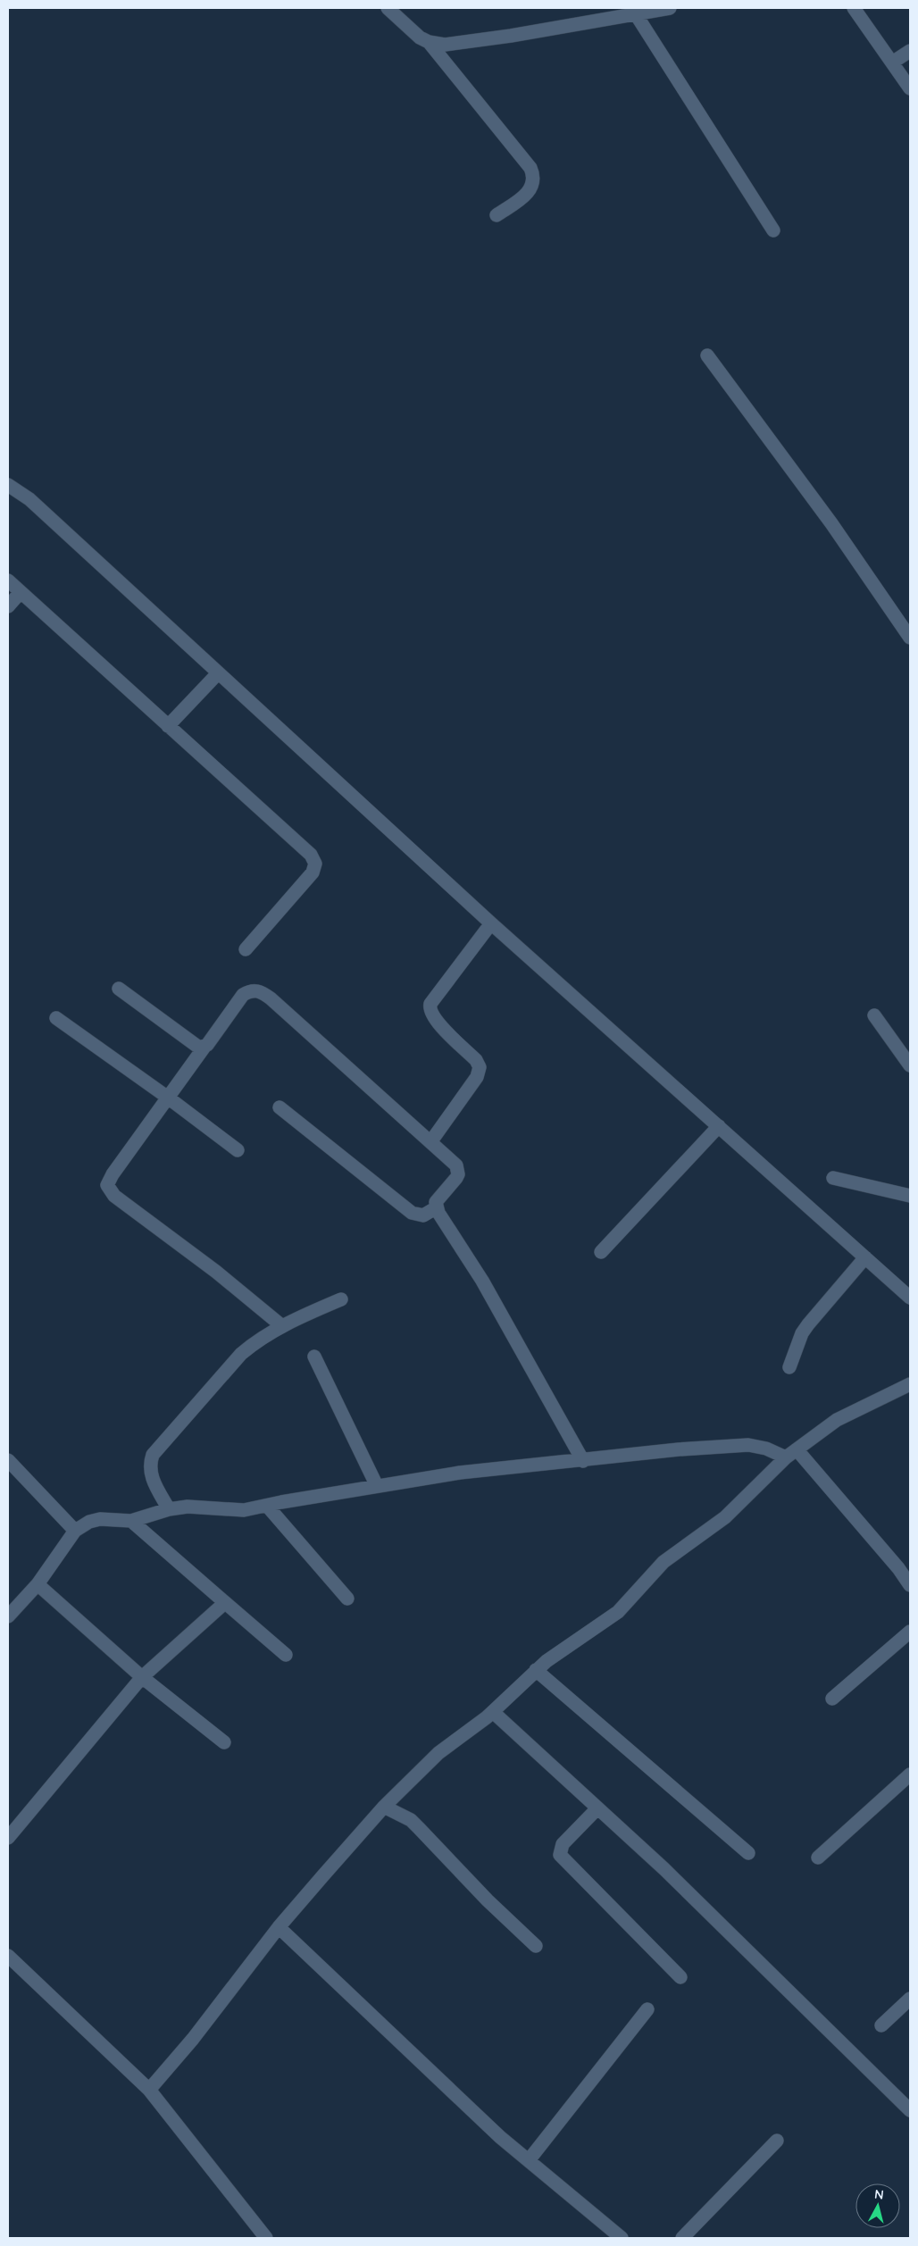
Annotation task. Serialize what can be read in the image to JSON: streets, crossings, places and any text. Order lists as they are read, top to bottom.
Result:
{
  "north": "top"
}
